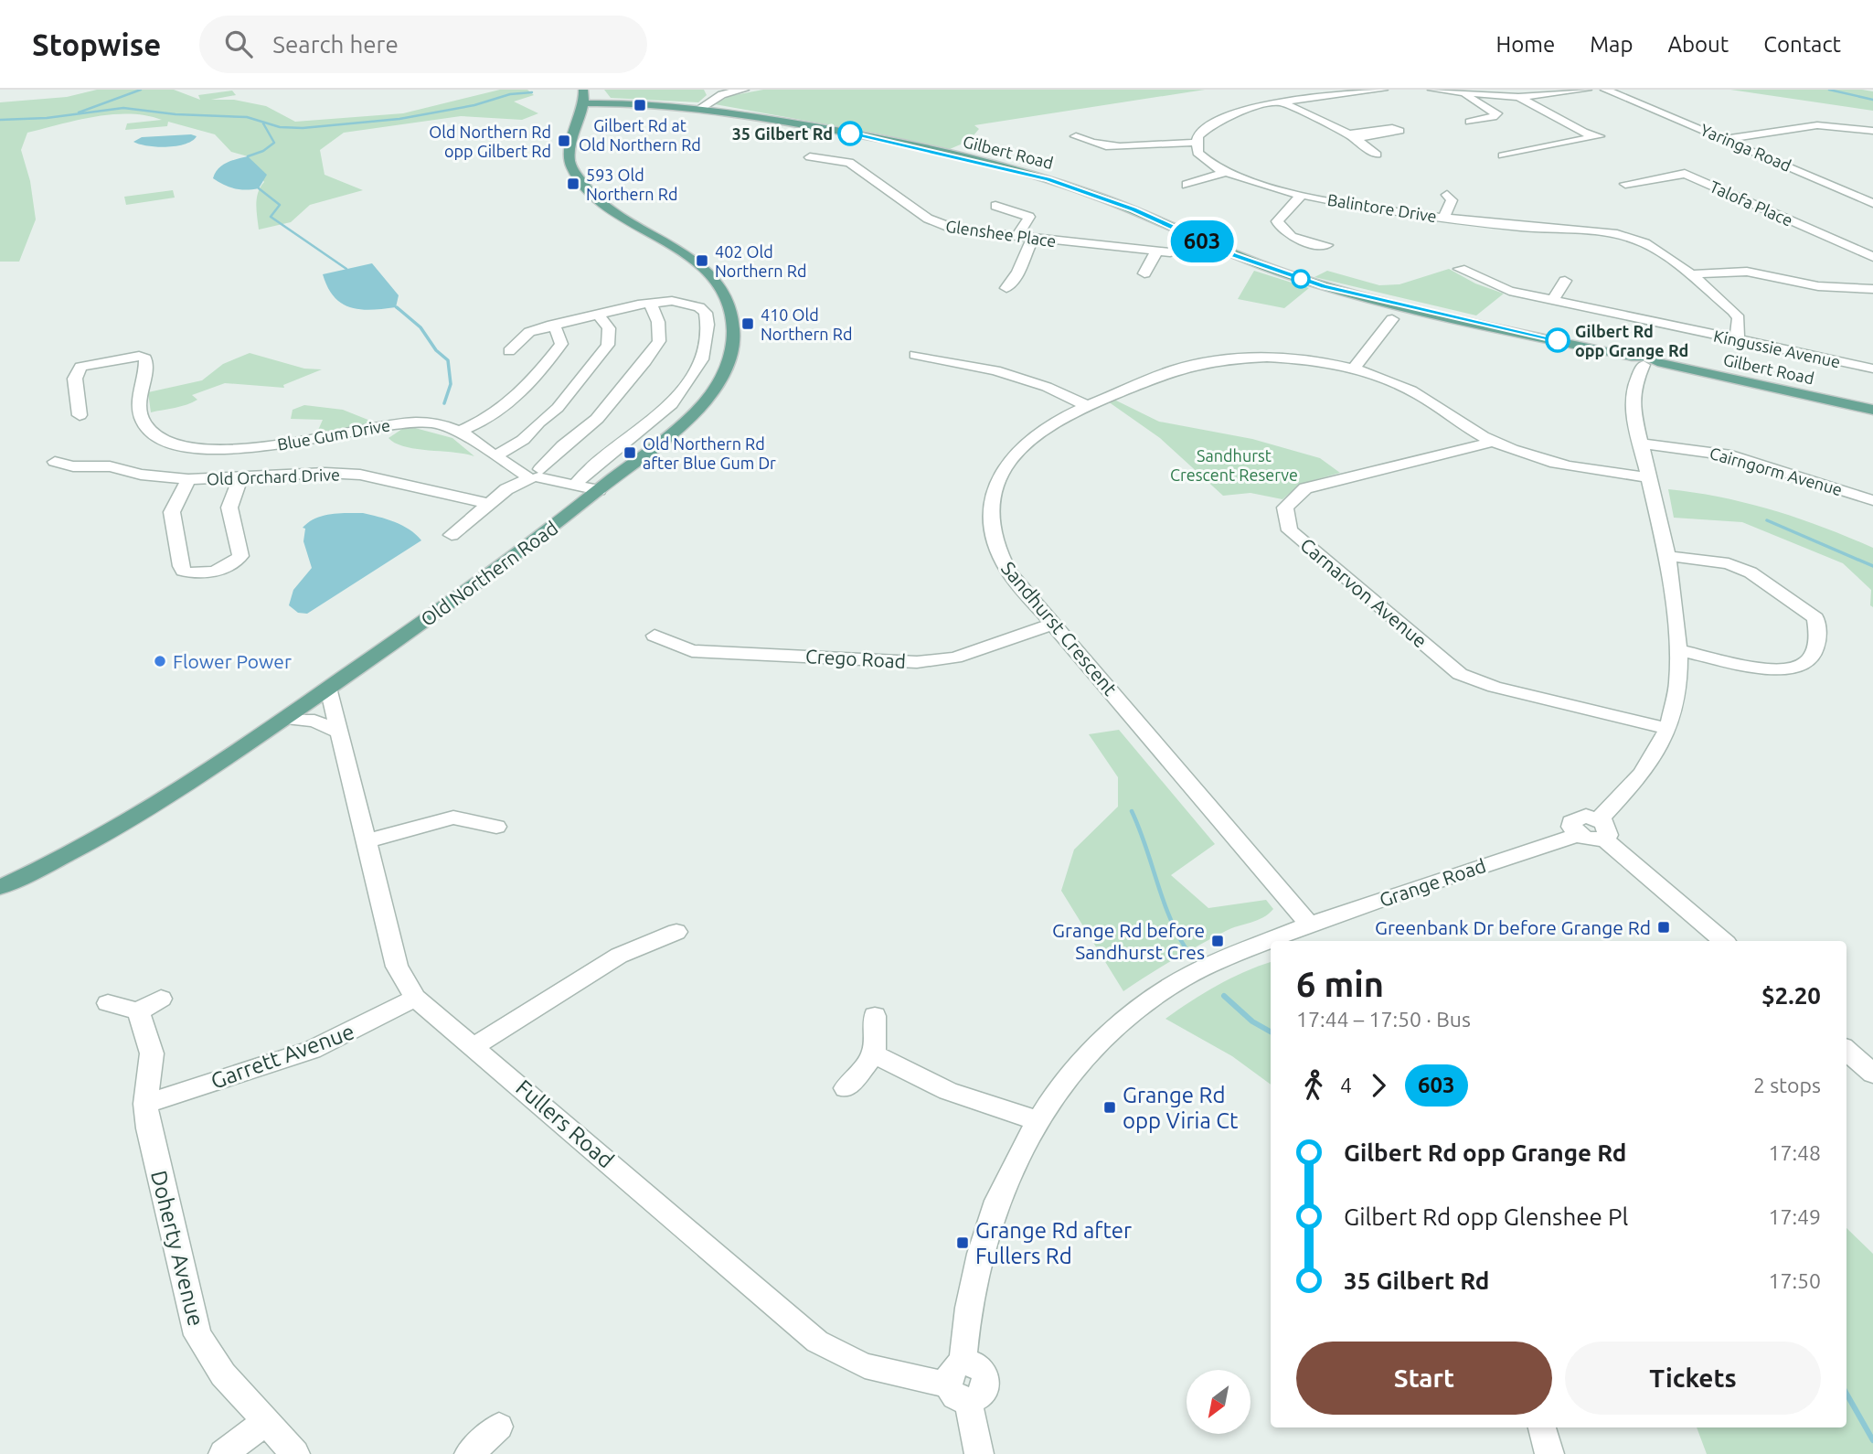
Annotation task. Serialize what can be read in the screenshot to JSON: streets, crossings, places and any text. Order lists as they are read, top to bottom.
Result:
{
  "streets": {
    "main road": ["Gilbert Road", "Old Northern Road"],
    "street": [
      "Yaringa Road",
      "Talofa Place",
      "Balintore Drive",
      "Glenshee Place",
      "Kingussie Avenue",
      "Blue Gum Drive",
      "Cairngorm Avenue",
      "Old Orchard Drive",
      "Carnarvon Avenue",
      "Sandhurst Crescent",
      "Crego Road",
      "Grange Road",
      "Garrett Avenue",
      "Fullers Road",
      "Doherty Avenue"
    ]
  },
  "crossings": [
    ["Gilbert Road", "Glenshee Place"],
    ["Balintore Drive", "Kingussie Avenue"],
    ["Blue Gum Drive", "Old Northern Road"],
    ["Old Northern Road", "Fullers Road"],
    ["Carnarvon Avenue", "Sandhurst Crescent"],
    ["Sandhurst Crescent", "Crego Road"],
    ["Sandhurst Crescent", "Grange Road"],
    ["Grange Road", "Fullers Road"],
    ["Garrett Avenue", "Fullers Road"],
    ["Garrett Avenue", "Doherty Avenue"]
  ],
  "parks": ["Sandhurst Crescent Reserve"],
  "places": {
    "transit": [
      "Gilbert Rd at Old Northern Rd",
      "Old Northern Rd opp Gilbert Rd",
      "593 Old Northern Rd",
      "402 Old Northern Rd",
      "410 Old Northern Rd",
      "Old Northern Rd after Blue Gum Dr",
      "Greenbank Dr before Grange Rd",
      "Grange Rd before Sandhurst Cres",
      "Grange Rd opp Viria Ct",
      "Grange Rd after Fullers Rd"
    ],
    "other": ["35 Gilbert Rd", "Gilbert Rd opp Grange Rd", "Flower Power"]
  },
  "lines": ["bus line 603"],
  "north": "bottom left",
  "page": {
    "header": "Stopwise",
    "search": "Search here",
    "nav": [
      "Home",
      "Map",
      "About",
      "Contact"
    ],
    "on_map": "603",
    "heading": ["6 min", "17:44 – 17:50 · Bus", "$2.20"],
    "legs": ["4", "603", "2 stops"],
    "list": [
      {
        "name": "Gilbert Rd opp Grange Rd",
        "value": "17:48"
      },
      {
        "name": "Gilbert Rd opp Glenshee Pl",
        "value": "17:49"
      },
      {
        "name": "35 Gilbert Rd",
        "value": "17:50"
      }
    ],
    "buttons": ["Start", "Tickets"]
  }
}
